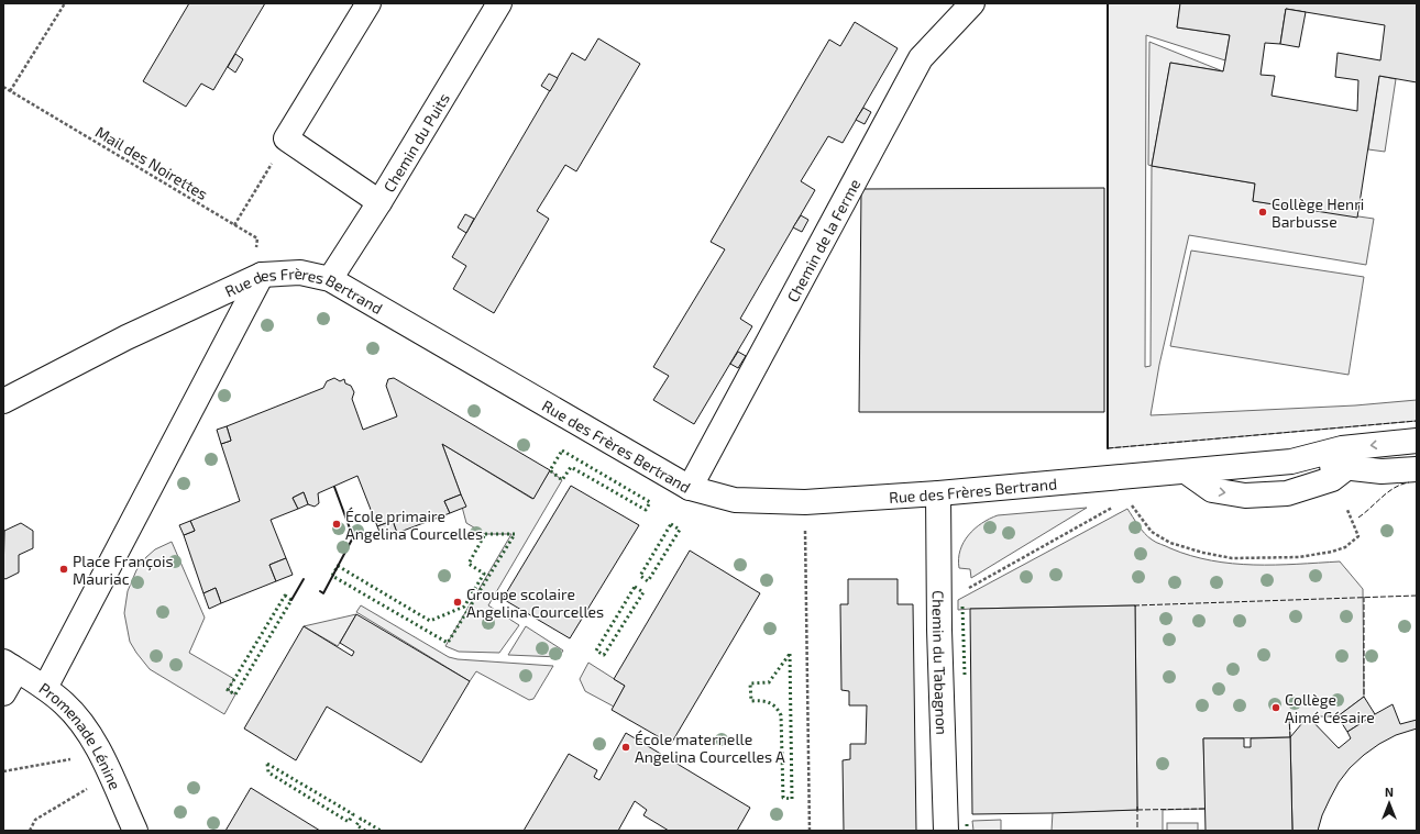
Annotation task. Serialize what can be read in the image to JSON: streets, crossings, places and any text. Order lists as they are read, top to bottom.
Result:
{
  "streets": {
    "street": [
      "Chemin du Puits",
      "Chemin de la Ferme",
      "Rue des Frères Bertrand",
      "Chemin du Tabagnon",
      "Promenade Lénine"
    ],
    "path": ["Mail des Noirettes"]
  },
  "crossings": [
    ["Chemin du Puits", "Rue des Frères Bertrand"],
    ["Mail des Noirettes", "Rue des Frères Bertrand"],
    ["Chemin de la Ferme", "Rue des Frères Bertrand"],
    ["Rue des Frères Bertrand", "Chemin du Tabagnon"]
  ],
  "places": [
    "Collège Henri Barbusse",
    "École primaire Angelina Courcelles",
    "Place François Mauriac",
    "Groupe scolaire Angelina Courcelles",
    "Collège Aimé Césaire",
    "École maternelle Angelina Courcelles A"
  ],
  "north": "top"
}
